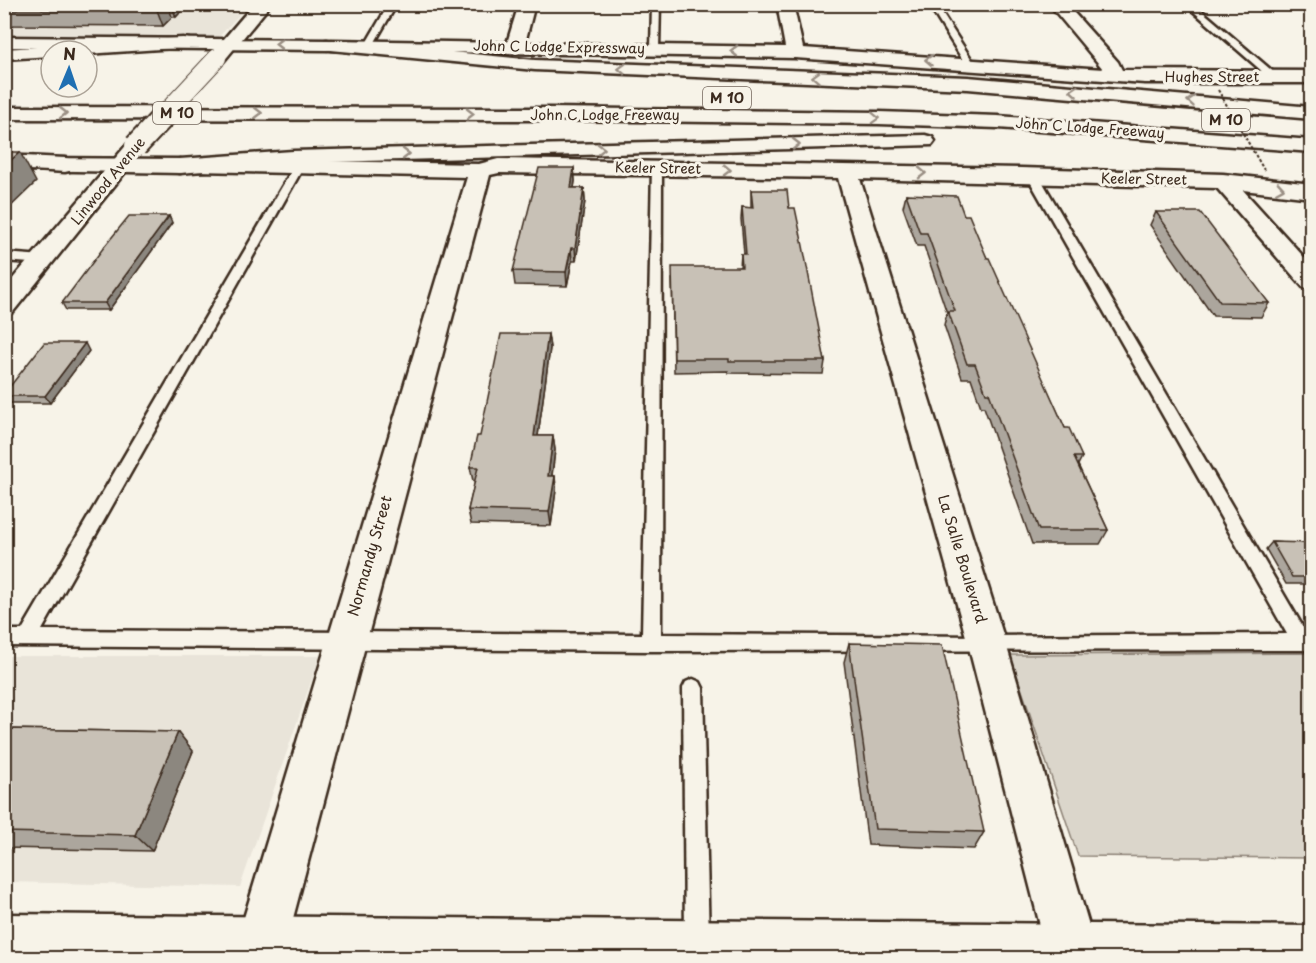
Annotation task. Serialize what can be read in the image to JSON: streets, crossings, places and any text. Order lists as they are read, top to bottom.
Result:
{
  "streets": {
    "main road": [
      "John C Lodge Expressway",
      "Hughes Street",
      "M 10",
      "John C Lodge Freeway",
      "Keeler Street",
      "Linwood Avenue",
      "Normandy Street",
      "La Salle Boulevard"
    ]
  },
  "crossings": [
    ["John C Lodge Expressway", "Hughes Street"],
    ["John C Lodge Expressway", "Linwood Avenue"],
    ["Keeler Street", "Linwood Avenue"],
    ["Keeler Street", "Normandy Street"],
    ["Keeler Street", "La Salle Boulevard"]
  ],
  "north": "top"
}
